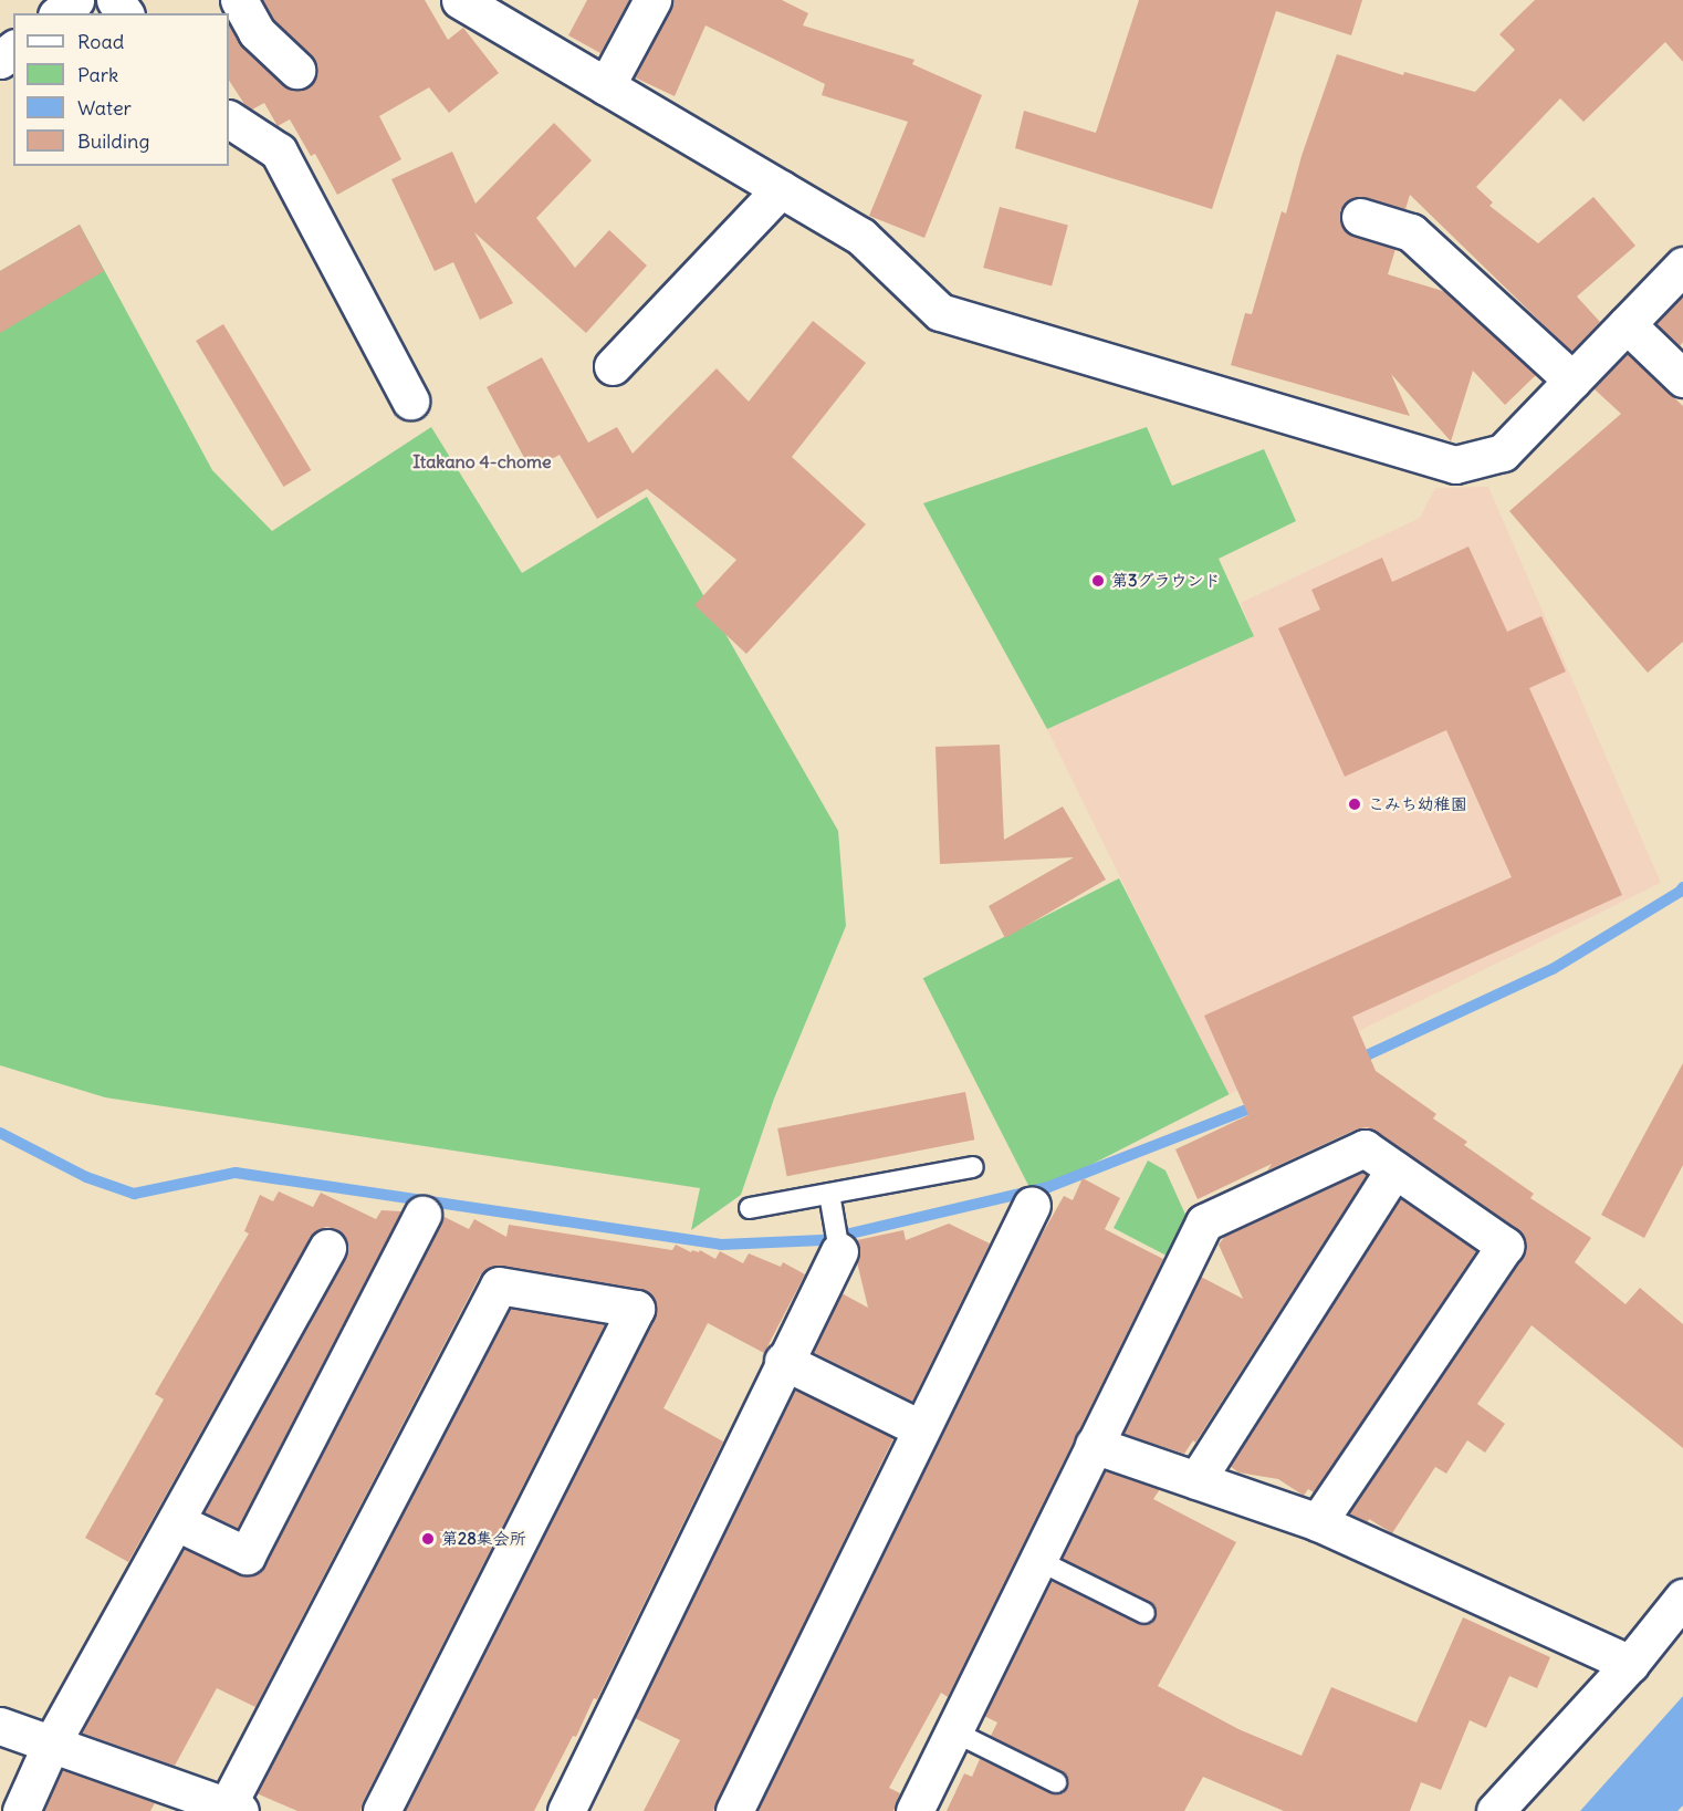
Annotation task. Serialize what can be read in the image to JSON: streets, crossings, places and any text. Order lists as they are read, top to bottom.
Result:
{
  "districts": ["Itakano 4-chome"],
  "places": ["第3グラウンド", "こみち幼稚園", "第28集会所"],
  "legend": [
    "Road",
    "Park",
    "Water",
    "Building"
  ]
}
